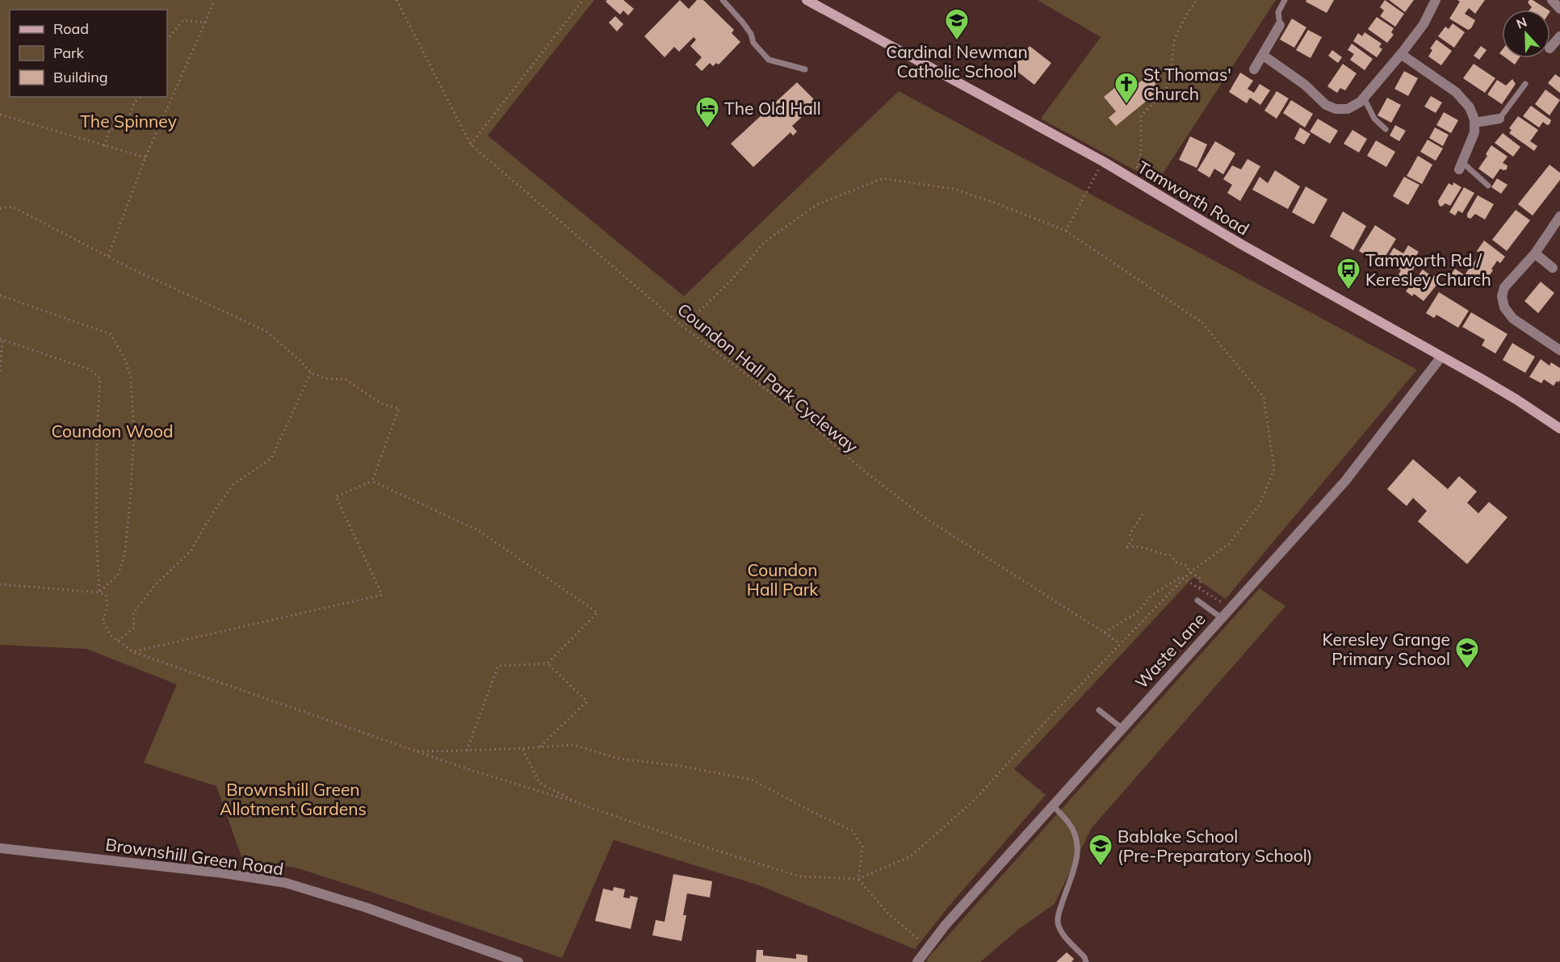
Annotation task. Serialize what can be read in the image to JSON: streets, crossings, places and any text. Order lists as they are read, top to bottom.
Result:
{
  "streets": {
    "main road": ["Tamworth Road"],
    "street": ["Waste Lane", "Brownshill Green Road"],
    "path": ["Coundon Hall Park Cycleway"]
  },
  "crossings": [
    ["Tamworth Road", "Waste Lane"]
  ],
  "parks": [
    "The Spinney",
    "Coundon Wood",
    "Coundon Hall Park",
    "Brownshill Green Allotment Gardens"
  ],
  "places": {
    "school or university": ["Cardinal Newman Catholic School", "Keresley Grange Primary School", "Bablake School (Pre-Preparatory School)"],
    "church": ["St Thomas' Church"],
    "hotel": ["The Old Hall"],
    "bus stop": ["Tamworth Rd / Keresley Church"]
  },
  "legend": ["Road", "Park", "Building"],
  "north": "top"
}
